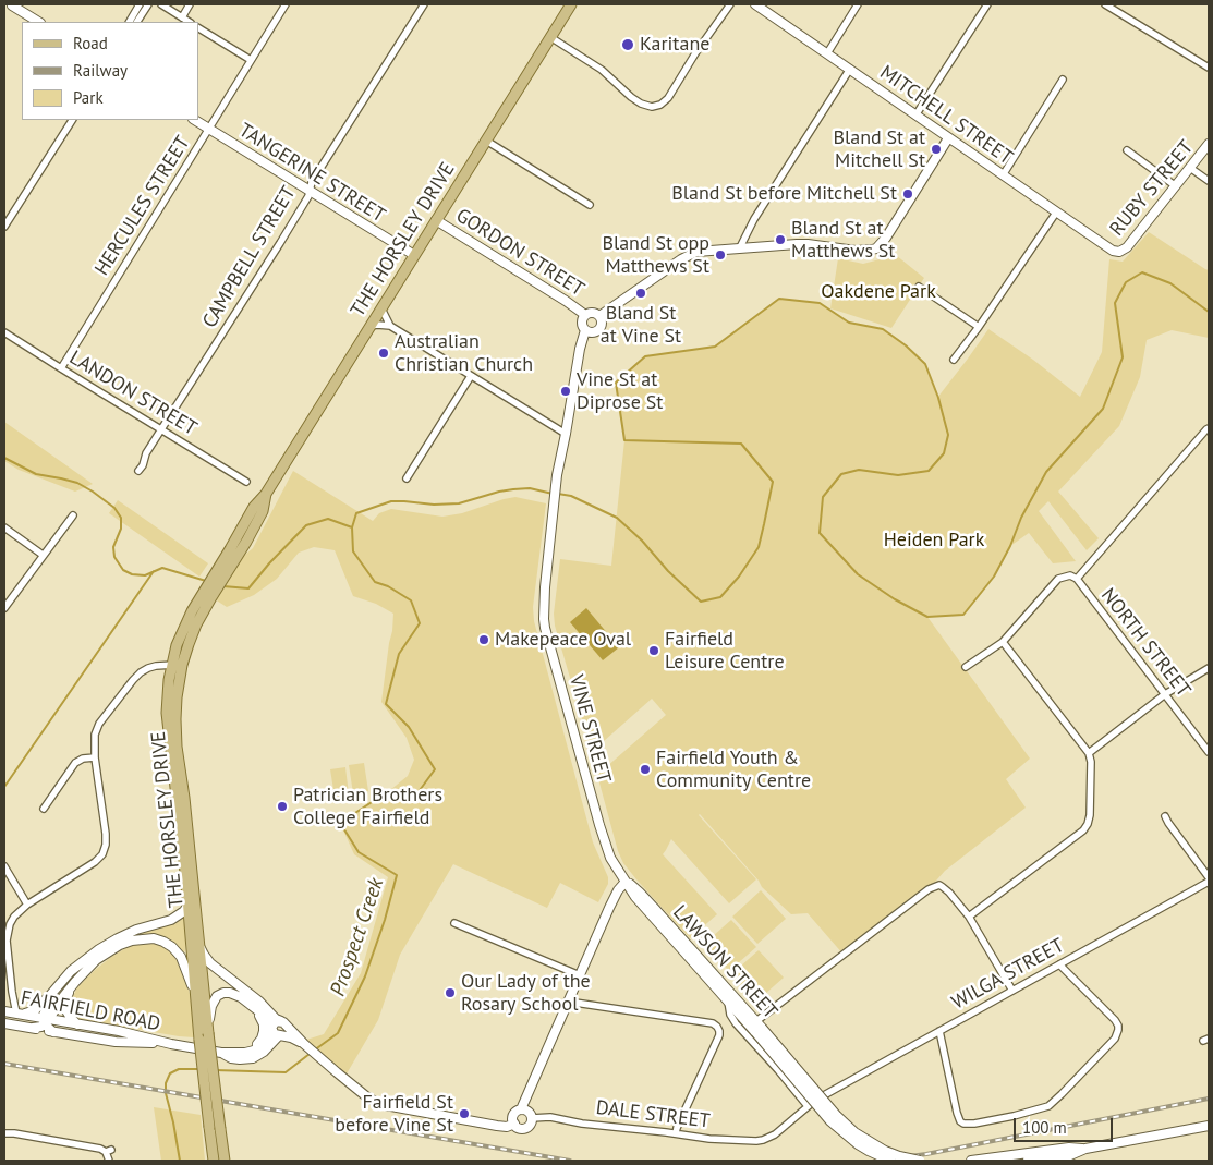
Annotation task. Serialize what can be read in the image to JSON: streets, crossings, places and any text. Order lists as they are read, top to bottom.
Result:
{
  "streets": {
    "main road": [
      "MITCHELL STREET",
      "TANGERINE STREET",
      "RUBY STREET",
      "THE HORSLEY DRIVE",
      "GORDON STREET",
      "VINE STREET",
      "LAWSON STREET",
      "FAIRFIELD ROAD"
    ],
    "street": [
      "HERCULES STREET",
      "CAMPBELL STREET",
      "LANDON STREET",
      "NORTH STREET",
      "WILGA STREET",
      "DALE STREET"
    ]
  },
  "crossings": [
    ["MITCHELL STREET", "RUBY STREET"],
    ["TANGERINE STREET", "HERCULES STREET"],
    ["TANGERINE STREET", "THE HORSLEY DRIVE"],
    ["TANGERINE STREET", "CAMPBELL STREET"],
    ["HERCULES STREET", "LANDON STREET"],
    ["THE HORSLEY DRIVE", "GORDON STREET"],
    ["GORDON STREET", "VINE STREET"],
    ["CAMPBELL STREET", "LANDON STREET"],
    ["VINE STREET", "LAWSON STREET"],
    ["LAWSON STREET", "DALE STREET"]
  ],
  "water": ["Prospect Creek"],
  "parks": ["Oakdene Park", "Heiden Park"],
  "places": [
    "Karitane",
    "Bland St at Mitchell St",
    "Bland St before Mitchell St",
    "Bland St at Matthews St",
    "Bland St opp Matthews St",
    "Bland St at Vine St",
    "Australian Christian Church",
    "Vine St at Diprose St",
    "Makepeace Oval",
    "Fairfield Leisure Centre",
    "Fairfield Youth & Community Centre",
    "Patrician Brothers College Fairfield",
    "Our Lady of the Rosary School",
    "Fairfield St before Vine St"
  ],
  "legend": ["Road", "Railway", "Park"],
  "scale_bar": "100 m"
}
